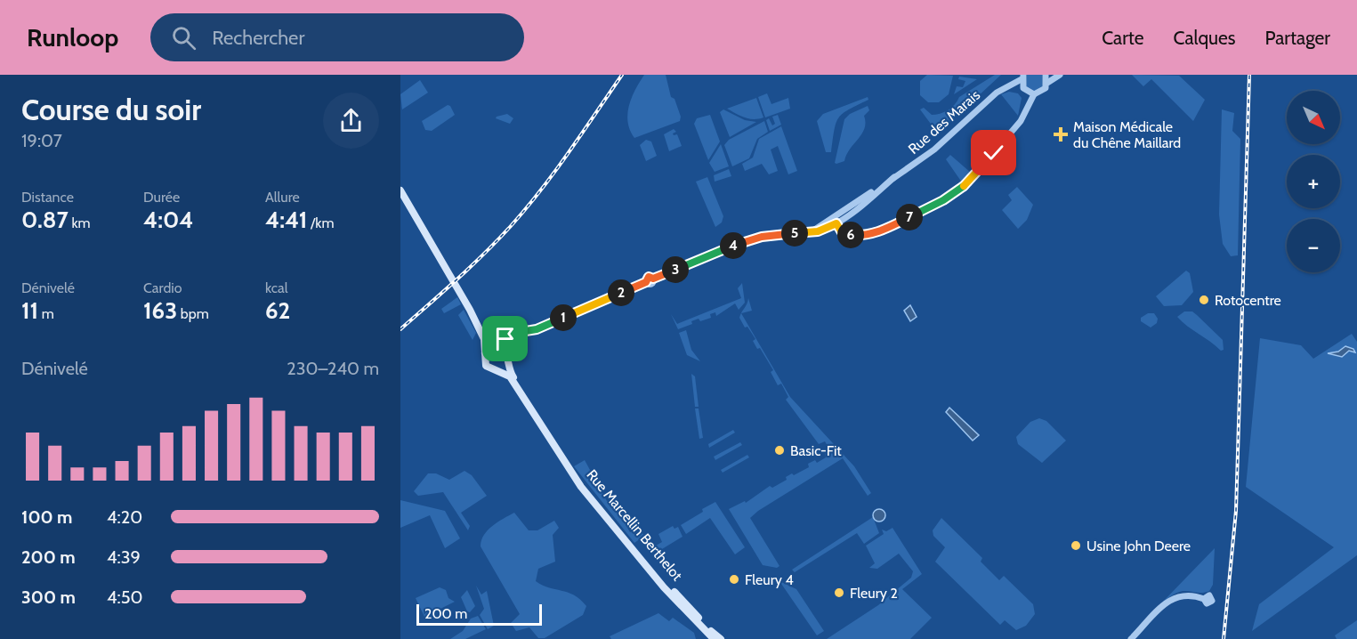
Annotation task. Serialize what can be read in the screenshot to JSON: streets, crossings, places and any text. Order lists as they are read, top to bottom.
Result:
{
  "streets": {
    "main road": ["Rue Marcellin Berthelot"],
    "street": ["Rue des Marais"]
  },
  "places": {
    "health": ["Maison Médicale du Chêne Maillard"],
    "other": [
      "Rotocentre",
      "Basic-Fit",
      "Usine John Deere",
      "Fleury 4",
      "Fleury 2"
    ]
  },
  "scale_bar": "200 m",
  "north": "bottom right",
  "page": {
    "header": "Runloop",
    "search": "Rechercher",
    "nav": ["Carte", "Calques", "Partager"],
    "heading": ["Course du soir", "19:07"],
    "map_buttons": ["+", "−"],
    "stats": [
      ["Distance", "0.87 km"],
      ["Durée", "4:04"],
      ["Allure", "4:41 /km"],
      ["Dénivelé", "11 m"],
      ["Cardio", "163 bpm"],
      ["kcal", "62"]
    ],
    "pins": [
      "7",
      "5",
      "6",
      "4",
      "3",
      "2",
      "1"
    ],
    "chart": ["Dénivelé", "230–240 m"],
    "list": [
      {
        "name": "100 m",
        "note": "4:20"
      },
      {
        "name": "200 m",
        "note": "4:39"
      },
      {
        "name": "300 m",
        "note": "4:50"
      }
    ],
    "scale": "200 m"
  }
}
